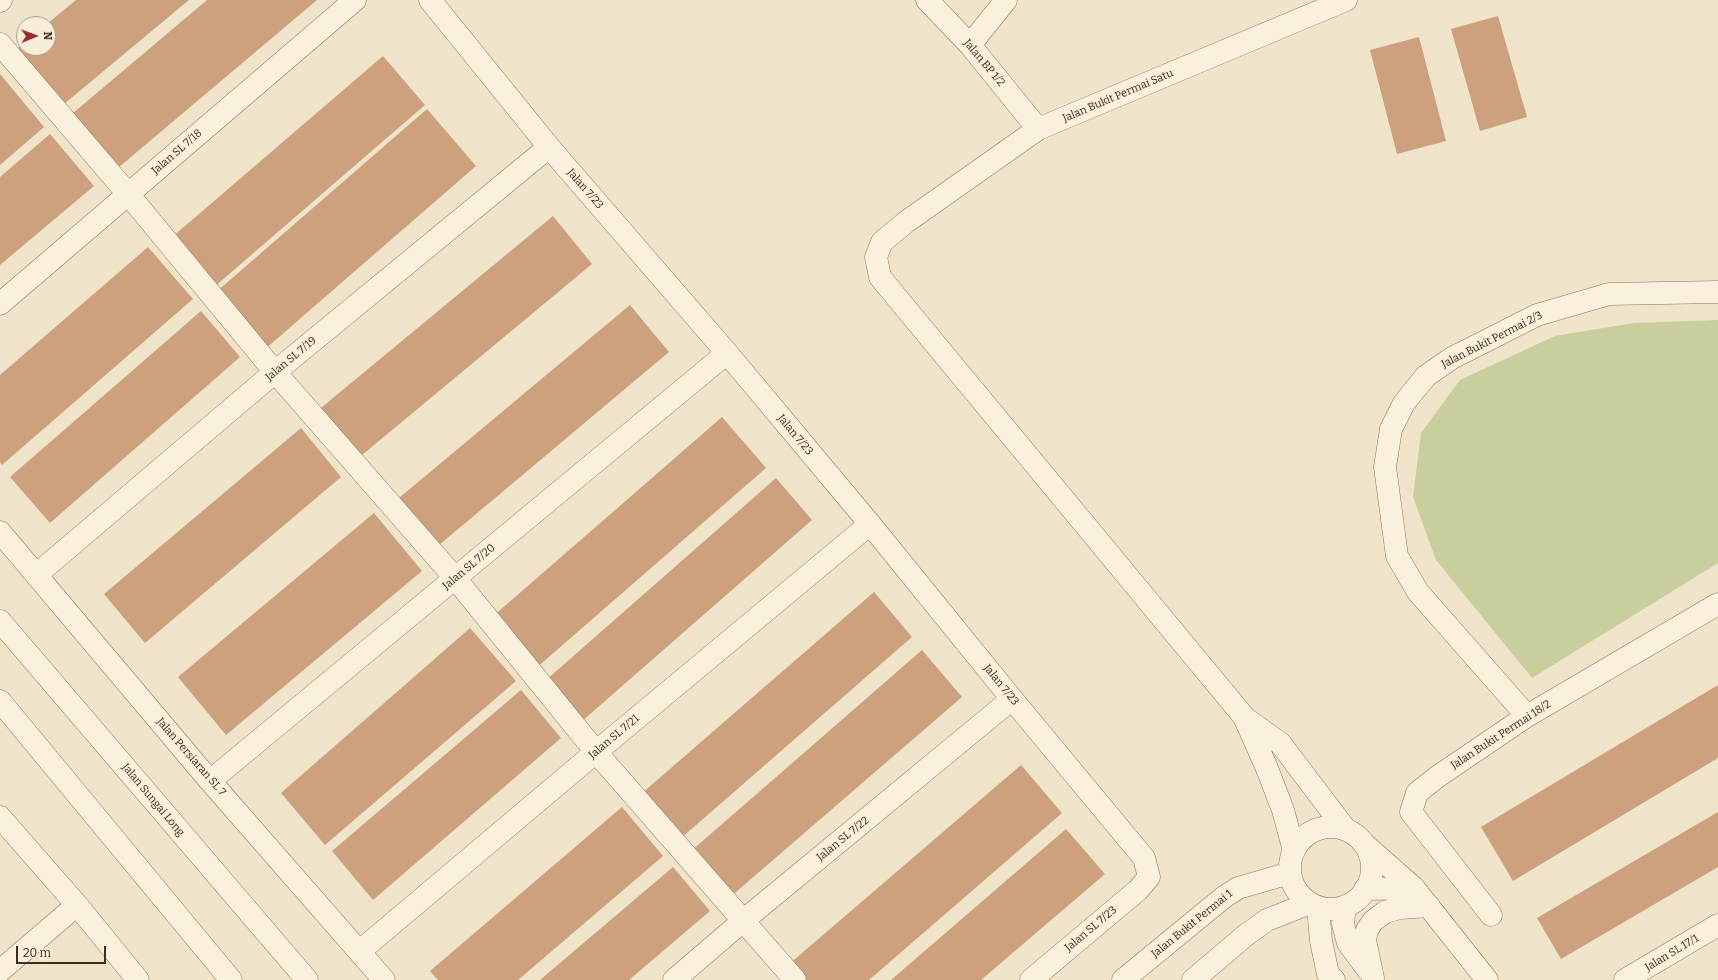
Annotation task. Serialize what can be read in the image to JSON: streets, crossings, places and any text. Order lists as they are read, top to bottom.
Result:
{
  "streets": {
    "street": [
      "Jalan BP 1/2",
      "Jalan Bukit Permai Satu",
      "Jalan SL 7/18",
      "Jalan 7/23",
      "Jalan Bukit Permai 2/3",
      "Jalan SL 7/19",
      "Jalan SL 7/20",
      "Jalan Bukit Permai 18/2",
      "Jalan SL 7/21",
      "Jalan Persiaran SL 7",
      "Jalan Sungai Long",
      "Jalan SL 7/22",
      "Jalan Bukit Permai 1",
      "Jalan SL 7/23",
      "Jalan SL 17/1"
    ]
  },
  "crossings": [
    ["Jalan BP 1/2", "Jalan Bukit Permai Satu"],
    ["Jalan 7/23", "Jalan SL 7/19"],
    ["Jalan 7/23", "Jalan SL 7/20"],
    ["Jalan 7/23", "Jalan SL 7/21"],
    ["Jalan 7/23", "Jalan SL 7/22"],
    ["Jalan 7/23", "Jalan SL 7/23"],
    ["Jalan Bukit Permai 2/3", "Jalan Bukit Permai 18/2"],
    ["Jalan SL 7/19", "Jalan Persiaran SL 7"],
    ["Jalan SL 7/20", "Jalan Persiaran SL 7"],
    ["Jalan SL 7/21", "Jalan Persiaran SL 7"]
  ],
  "scale_bar": "20 m",
  "north": "right"
}
